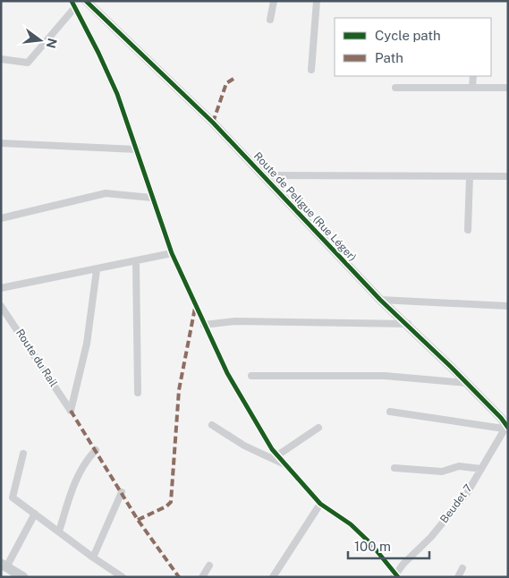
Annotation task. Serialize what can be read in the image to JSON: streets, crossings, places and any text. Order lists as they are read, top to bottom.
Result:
{
  "streets": {
    "street": ["Route de Peligue (Rue Léger)", "Route du Rail", "Beudet 7"]
  },
  "crossings": [
    ["Route de Peligue (Rue Léger)", "Beudet 7"]
  ],
  "legend": ["Cycle path", "Path"],
  "scale_bar": "100 m",
  "north": "right"
}
